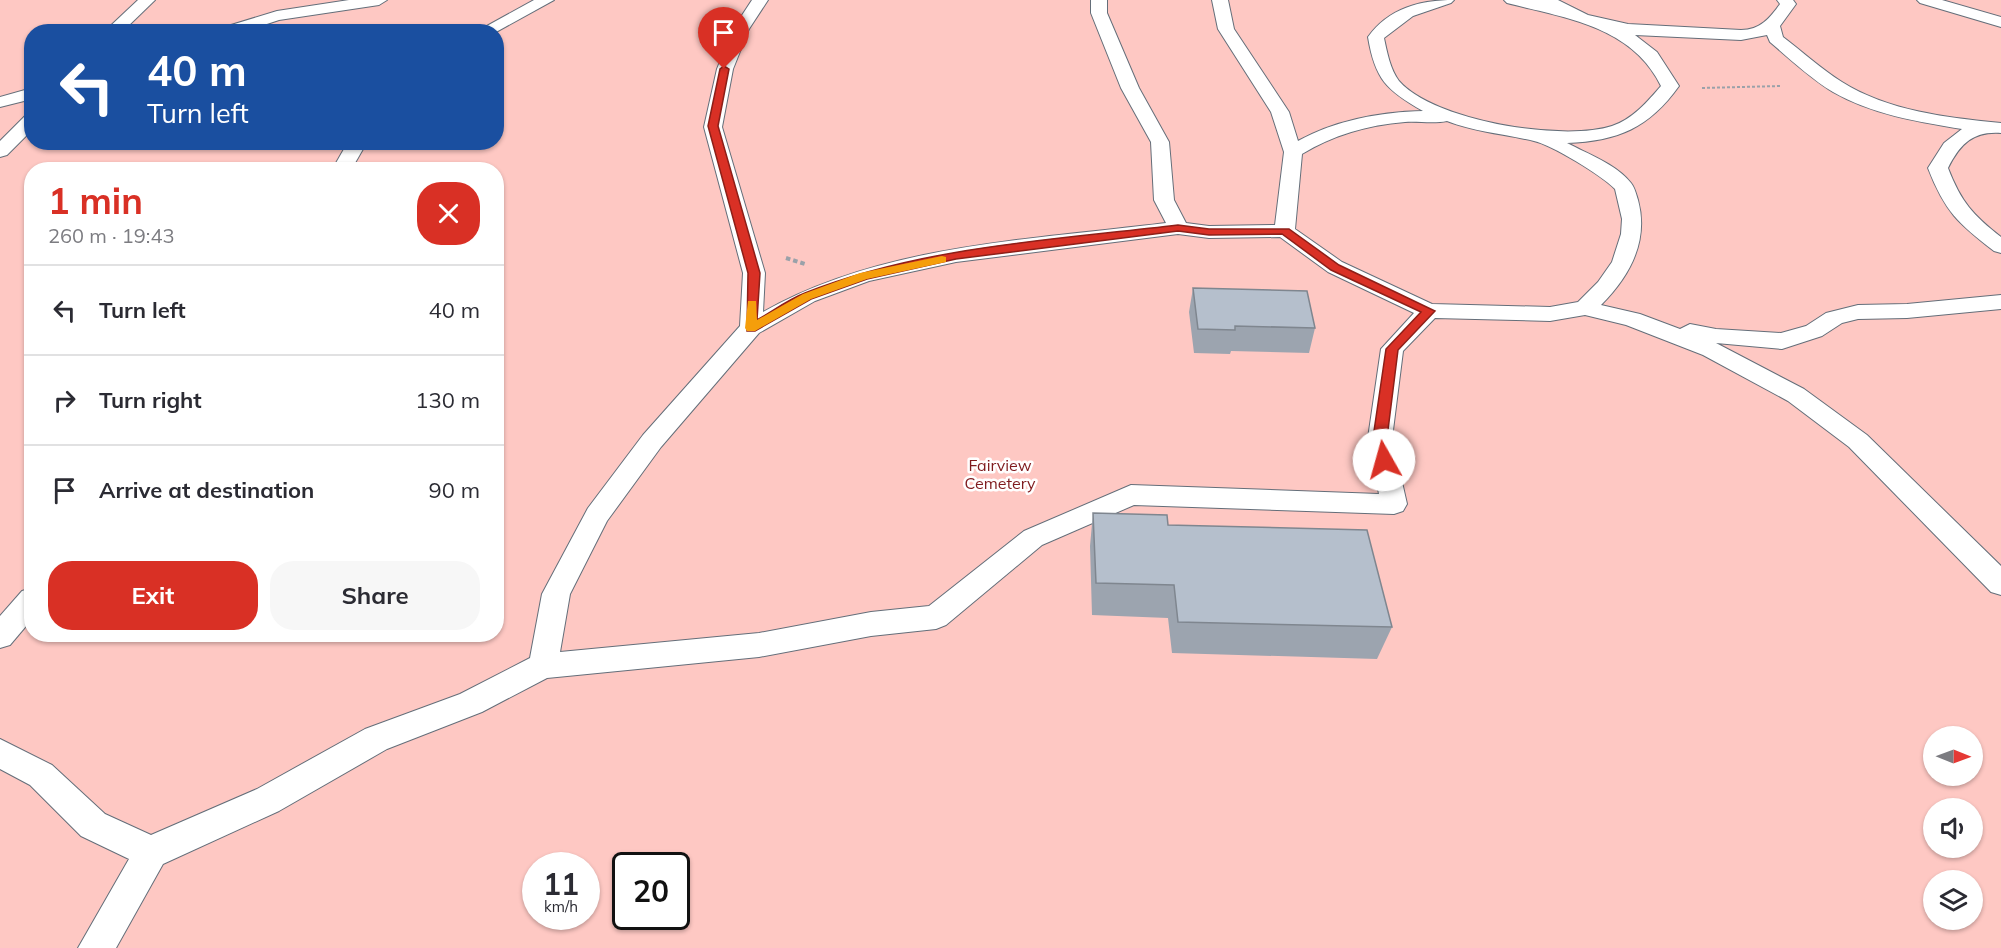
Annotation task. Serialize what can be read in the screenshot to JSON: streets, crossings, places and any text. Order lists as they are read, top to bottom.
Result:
{
  "parks": ["Fairview Cemetery"],
  "north": "right",
  "page": {
    "turn": ["40 m", "Turn left"],
    "heading": ["1 min", "260 m · 19:43"],
    "list": [
      {
        "name": "Turn left",
        "value": "40 m"
      },
      {
        "name": "Turn right",
        "value": "130 m"
      },
      {
        "name": "Arrive at destination",
        "value": "90 m"
      }
    ],
    "buttons": ["Exit", "Share"],
    "speed": "11 km/h",
    "limit": "20"
  }
}
